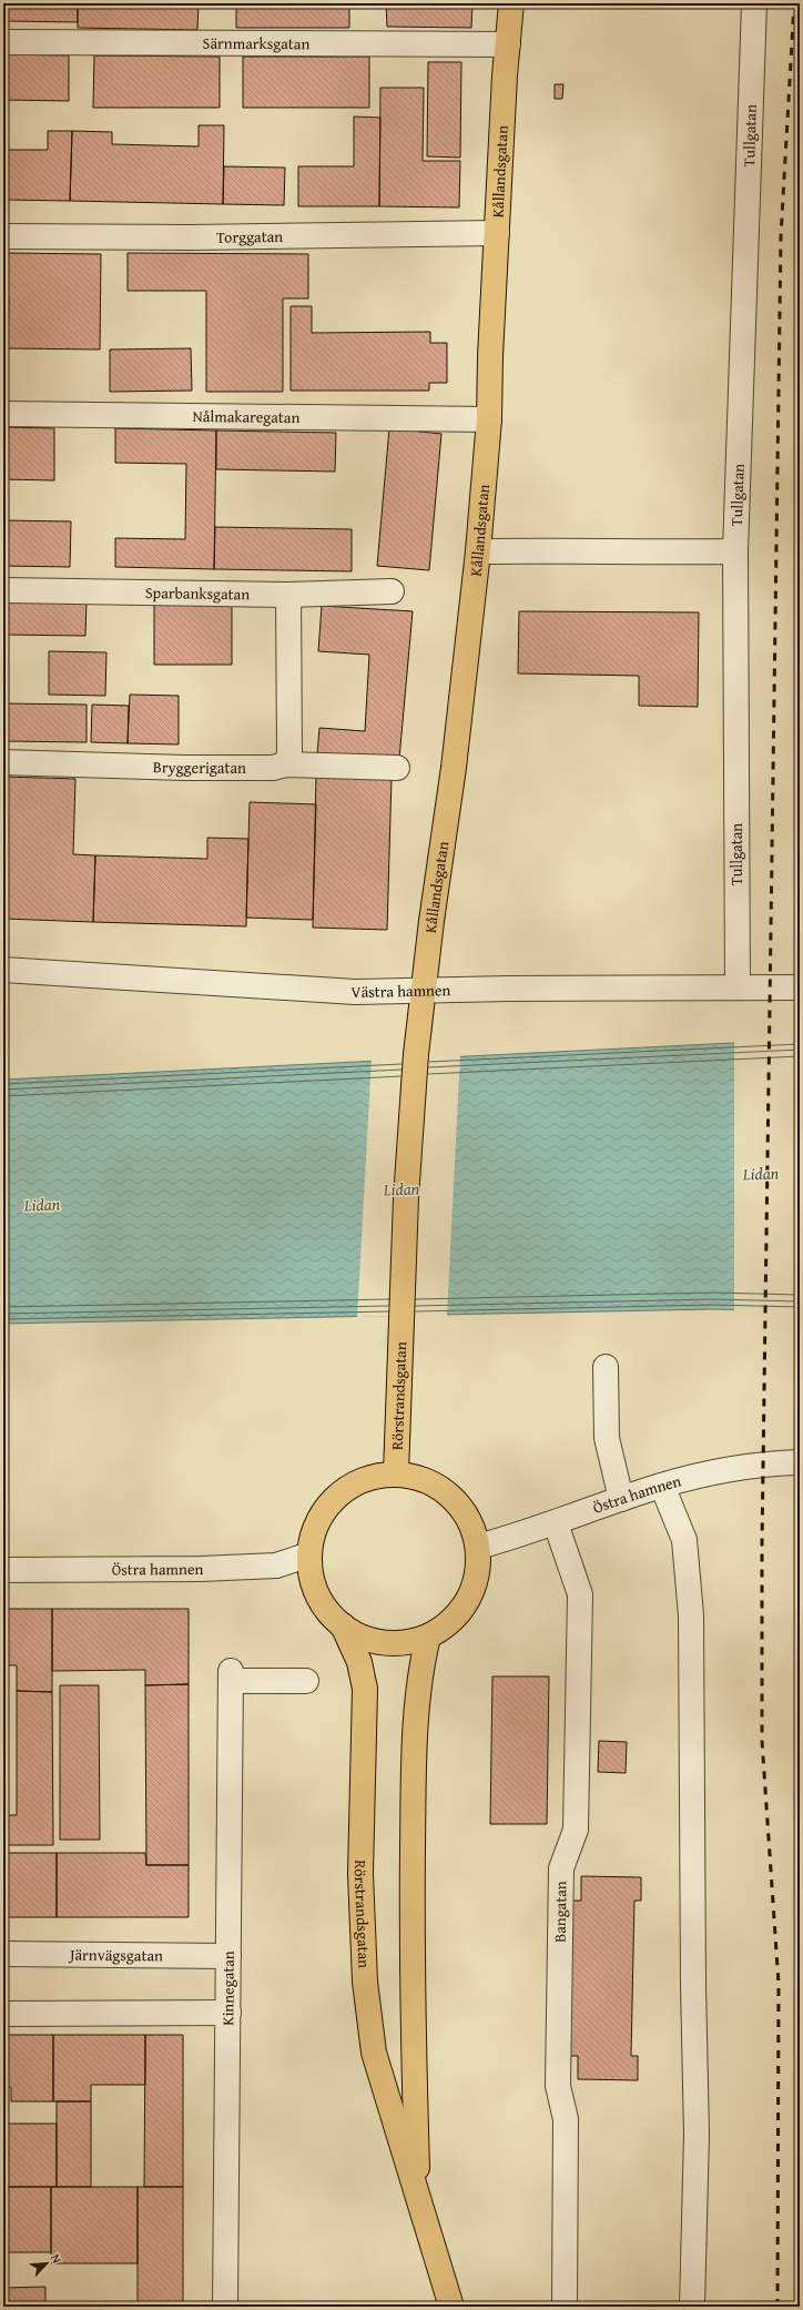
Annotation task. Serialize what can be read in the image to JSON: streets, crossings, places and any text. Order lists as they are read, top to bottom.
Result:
{
  "streets": {
    "main road": ["Kållandsgatan", "Rörstrandsgatan"],
    "street": [
      "Särnmarksgatan",
      "Tullgatan",
      "Torggatan",
      "Nålmakaregatan",
      "Sparbanksgatan",
      "Bryggerigatan",
      "Västra hamnen",
      "Östra hamnen",
      "Bangatan",
      "Järnvägsgatan",
      "Kinnegatan"
    ]
  },
  "crossings": [
    ["Särnmarksgatan", "Kållandsgatan"],
    ["Tullgatan", "Västra hamnen"],
    ["Kållandsgatan", "Torggatan"],
    ["Kållandsgatan", "Nålmakaregatan"],
    ["Kållandsgatan", "Västra hamnen"],
    ["Kållandsgatan", "Rörstrandsgatan"],
    ["Östra hamnen", "Bangatan"],
    ["Järnvägsgatan", "Kinnegatan"]
  ],
  "water": ["Lidan"],
  "north": "top right"
}
